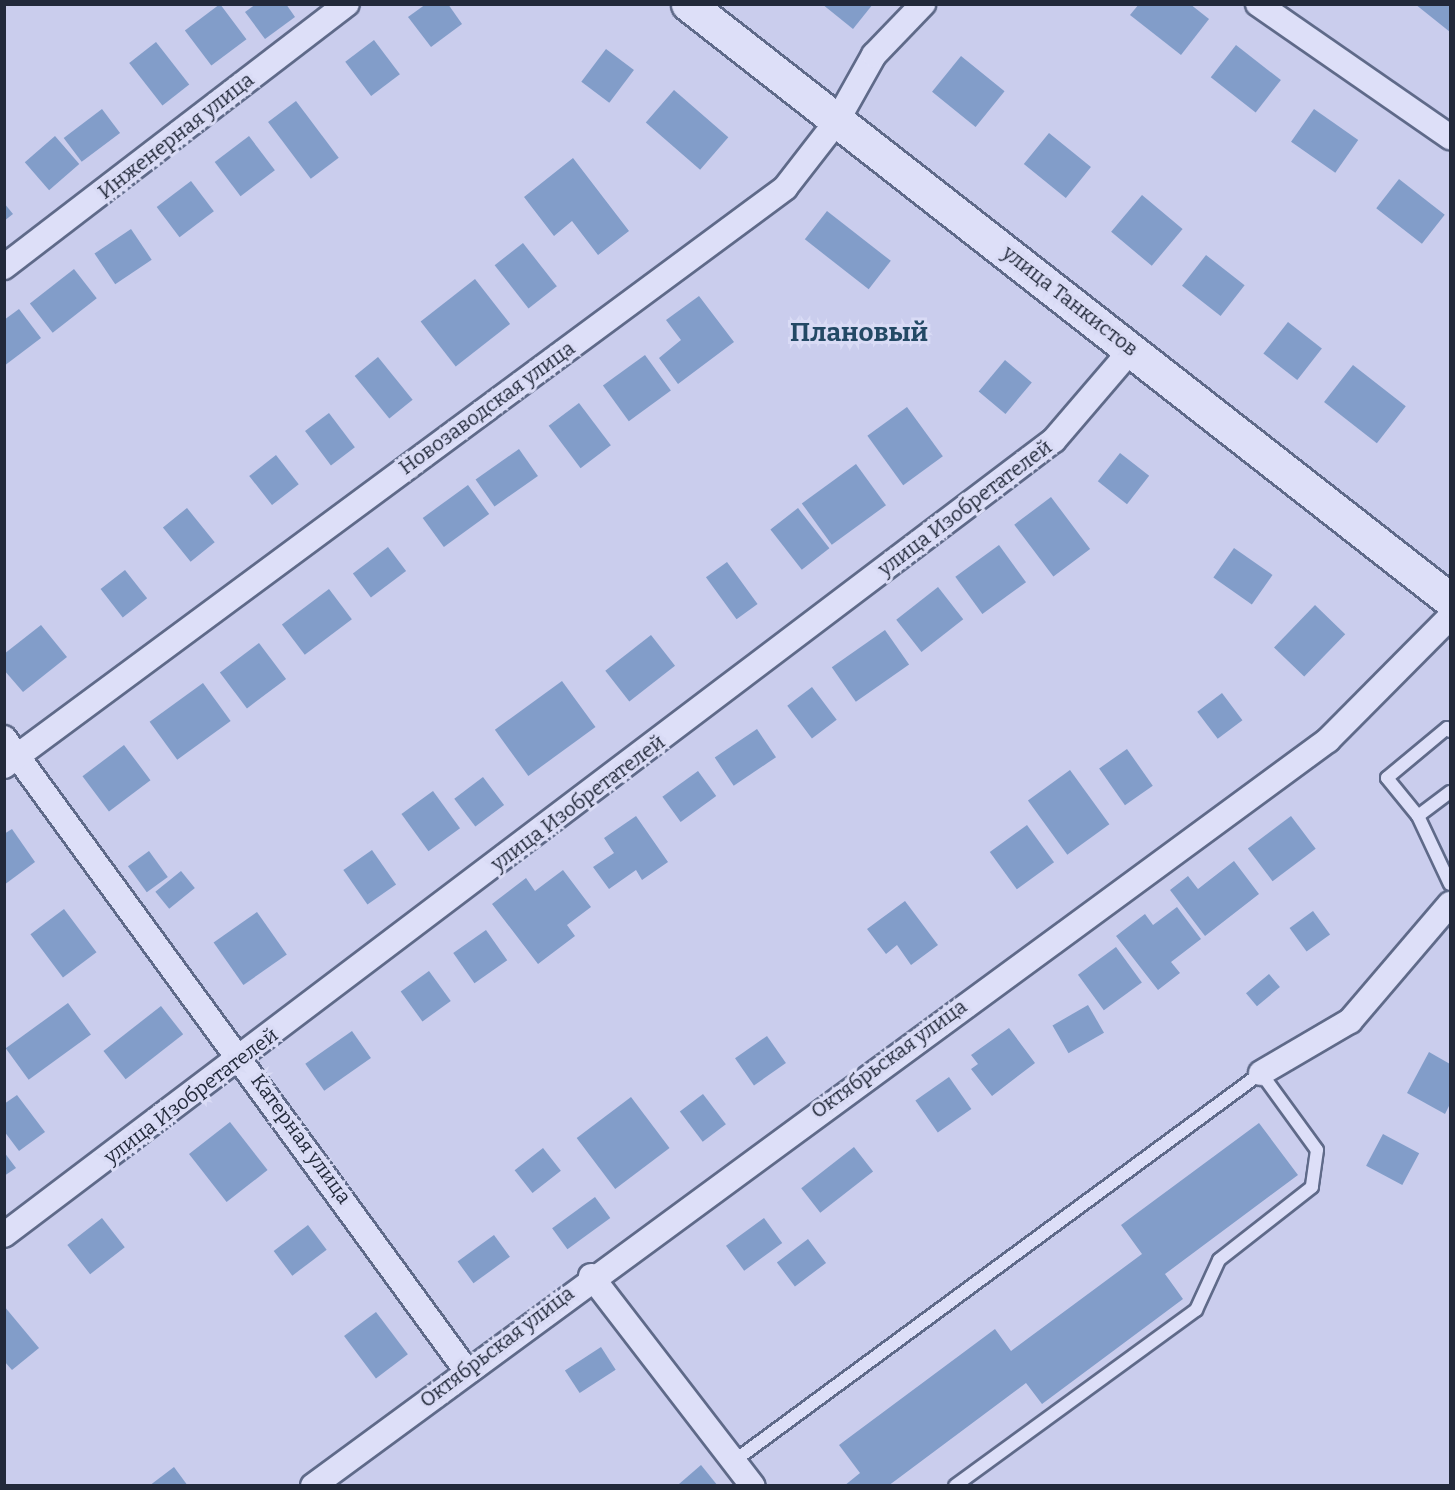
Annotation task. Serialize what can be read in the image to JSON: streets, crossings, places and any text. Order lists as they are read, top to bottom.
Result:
{
  "streets": {
    "street": [
      "Инженерная улица",
      "улица Танкистов",
      "Новозаводская улица",
      "улица Изобретателей",
      "Октябрьская улица",
      "Катерная улица"
    ]
  },
  "crossings": [
    ["улица Танкистов", "Новозаводская улица"],
    ["улица Танкистов", "улица Изобретателей"],
    ["Новозаводская улица", "Катерная улица"],
    ["улица Изобретателей", "Катерная улица"],
    ["Октябрьская улица", "Катерная улица"]
  ],
  "districts": ["Плановый"]
}
